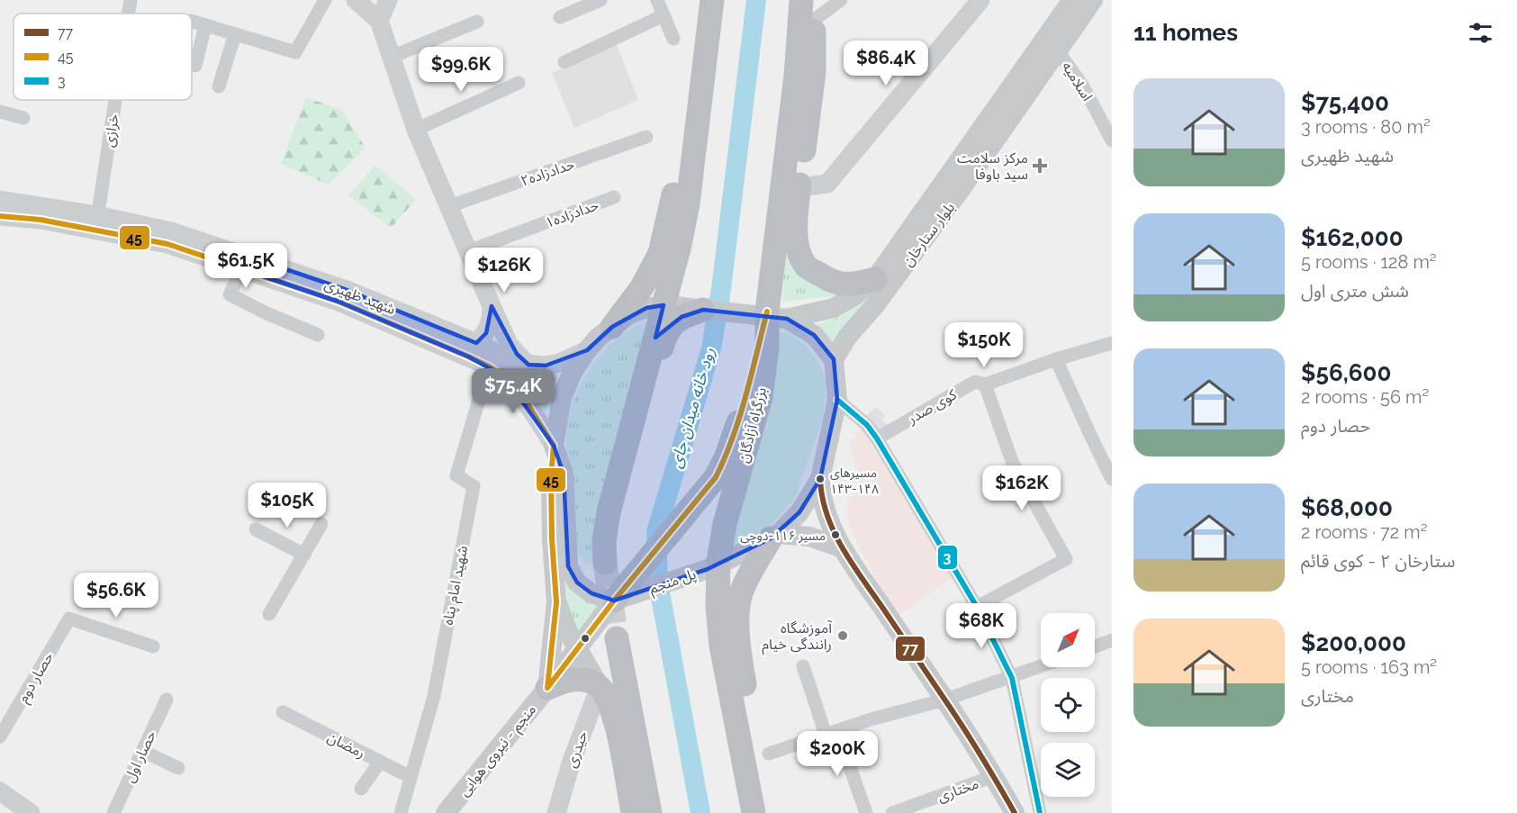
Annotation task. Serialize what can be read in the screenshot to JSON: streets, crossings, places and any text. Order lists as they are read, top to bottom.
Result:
{
  "streets": {
    "highway": ["بزرگراه آزادگان"],
    "main road": [
      "بلوار ستارخان",
      "شهید ظهیری",
      "پل منجم",
      "حیدری",
      "منجم - نیروی هوایی"
    ],
    "street": [
      "اسلامیه",
      "خرازی",
      "حدادزاده۲",
      "حدادزاده۱",
      "کوی صدر",
      "شهید امام پناه",
      "حصار دوم",
      "رمضان",
      "حصار اول",
      "مختاری"
    ]
  },
  "crossings": [
    ["اسلامیه", "بلوار ستارخان"],
    ["خرازی", "شهید ظهیری"],
    ["بلوار ستارخان", "بزرگراه آزادگان"],
    ["شهید ظهیری", "شهید امام پناه"],
    ["پل منجم", "منجم - نیروی هوایی"],
    ["شهید امام پناه", "رمضان"]
  ],
  "water": ["رود خانه میدان چای"],
  "places": {
    "health": ["مرکز سلامت سید باوفا"],
    "other": ["مسیرهای ۱۴۳-۱۴۸", "مسیر ۱۱۶-دوچی", "آموزشگاه رانندگی خیام"]
  },
  "lines": ["transit line 45", "transit line 3", "transit line 77"],
  "legend": ["77", "45", "3"],
  "north": "top right",
  "page": {
    "heading": "11 homes",
    "price": [
      "$86.4K",
      "$99.6K",
      "$61.5K",
      "$126K",
      "$150K",
      "$75.4K",
      "$162K",
      "$105K",
      "$56.6K",
      "$68K",
      "$200K"
    ],
    "list": [
      {
        "name": "$75,400",
        "note": "3 rooms · 80 m² · شهید ظهیری"
      },
      {
        "name": "$162,000",
        "note": "5 rooms · 128 m² · شش متری اول"
      },
      {
        "name": "$56,600",
        "note": "2 rooms · 56 m² · حصار دوم"
      },
      {
        "name": "$68,000",
        "note": "2 rooms · 72 m² · ستارخان ۲ - کوی قائم"
      },
      {
        "name": "$200,000",
        "note": "5 rooms · 163 m² · مختاری"
      }
    ]
  }
}
